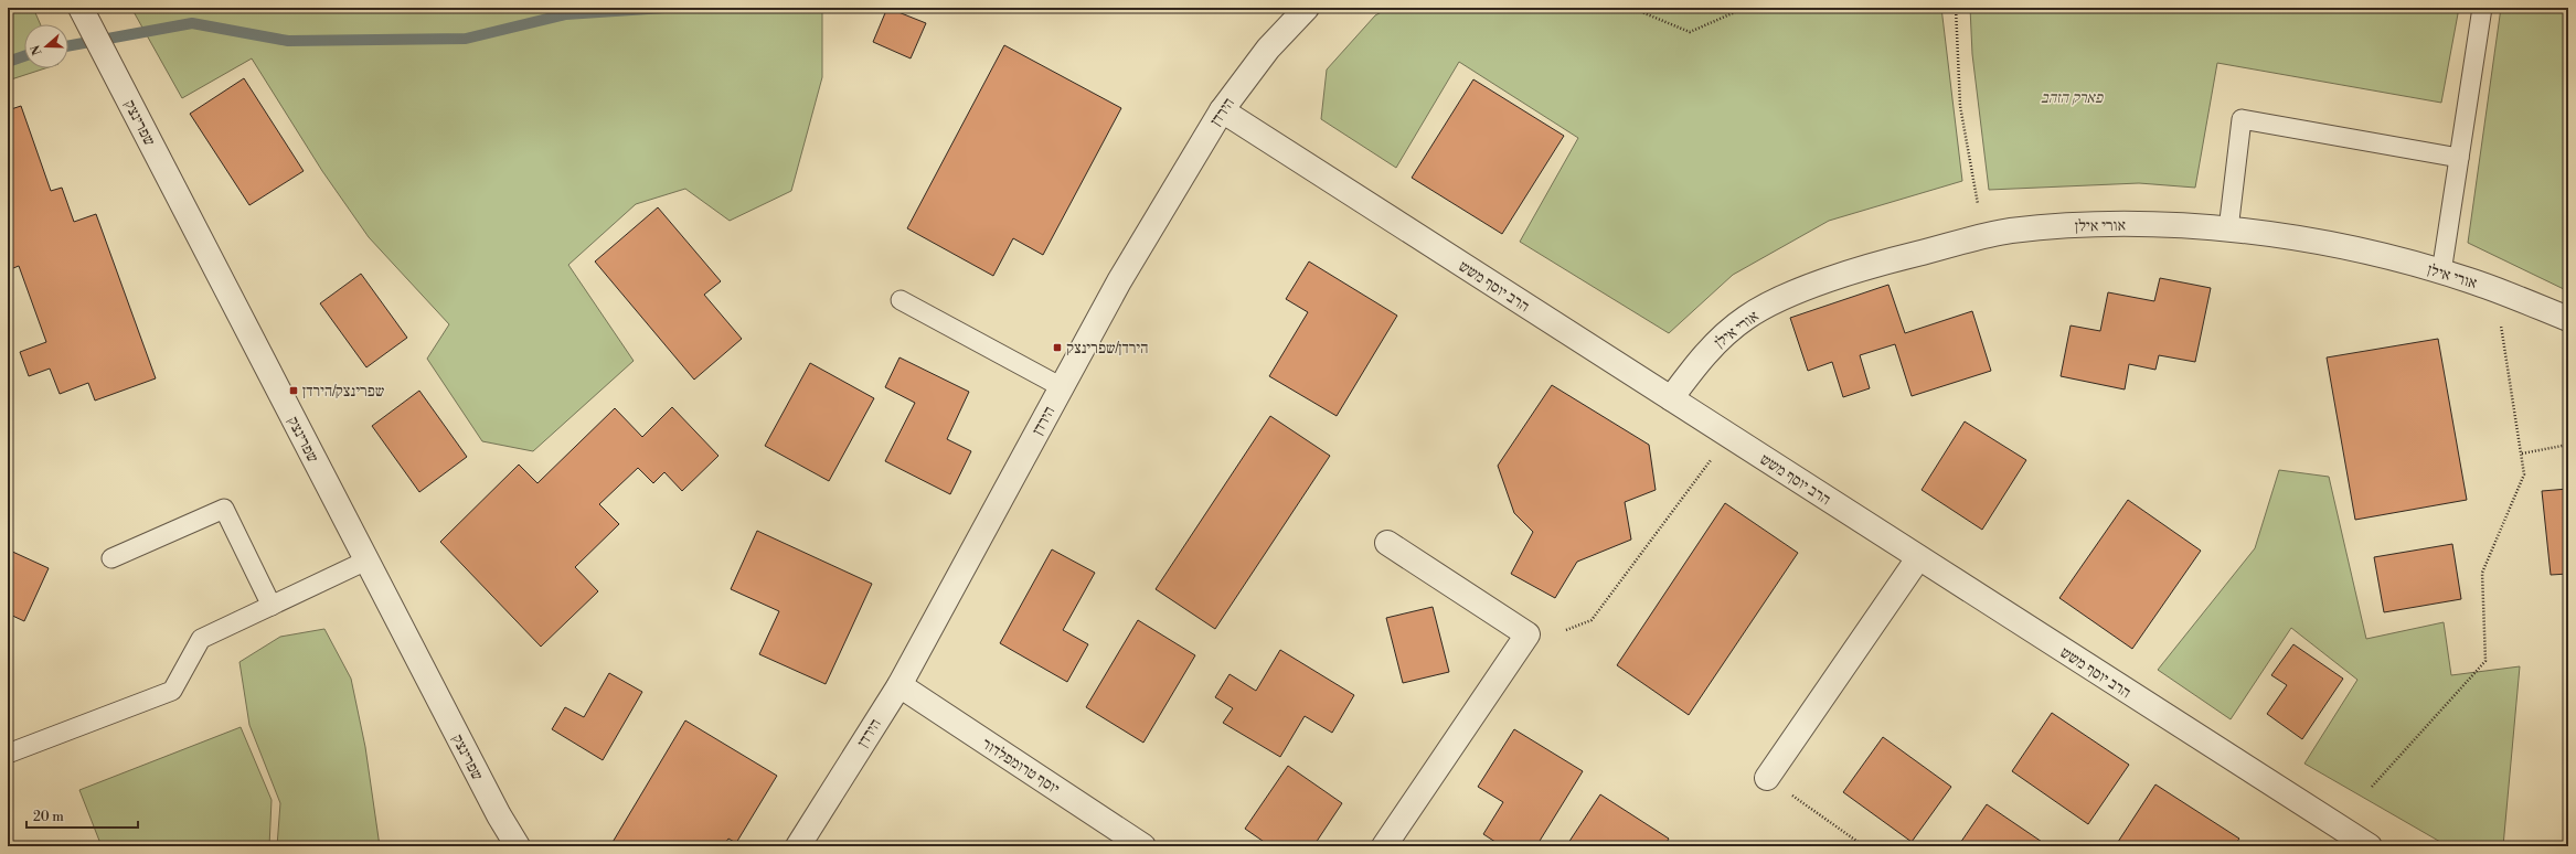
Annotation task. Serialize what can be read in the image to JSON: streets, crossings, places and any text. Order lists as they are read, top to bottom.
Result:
{
  "streets": {
    "street": [
      "הירדן",
      "שפרינצק",
      "אורי אילן",
      "הרב יוסף משש",
      "יוסף טרומפלדור"
    ]
  },
  "crossings": [
    ["הירדן", "הרב יוסף משש"],
    ["הירדן", "יוסף טרומפלדור"],
    ["אורי אילן", "הרב יוסף משש"]
  ],
  "parks": ["פארק הזהב"],
  "places": {
    "transit": ["הירדן/שפרינצק", "שפרינצק/הירדן"]
  },
  "scale_bar": "20 m",
  "north": "left"
}
